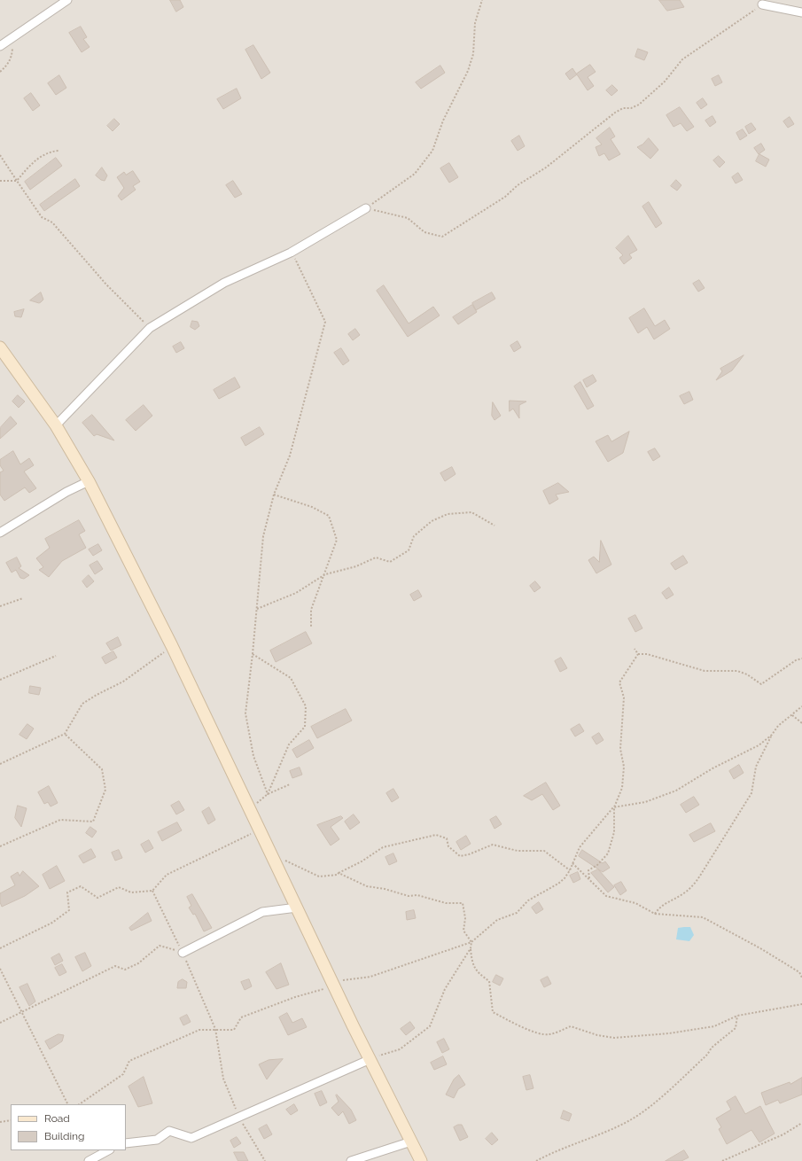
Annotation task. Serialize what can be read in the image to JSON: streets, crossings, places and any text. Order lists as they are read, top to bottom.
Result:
{
  "legend": ["Road", "Building"]
}
